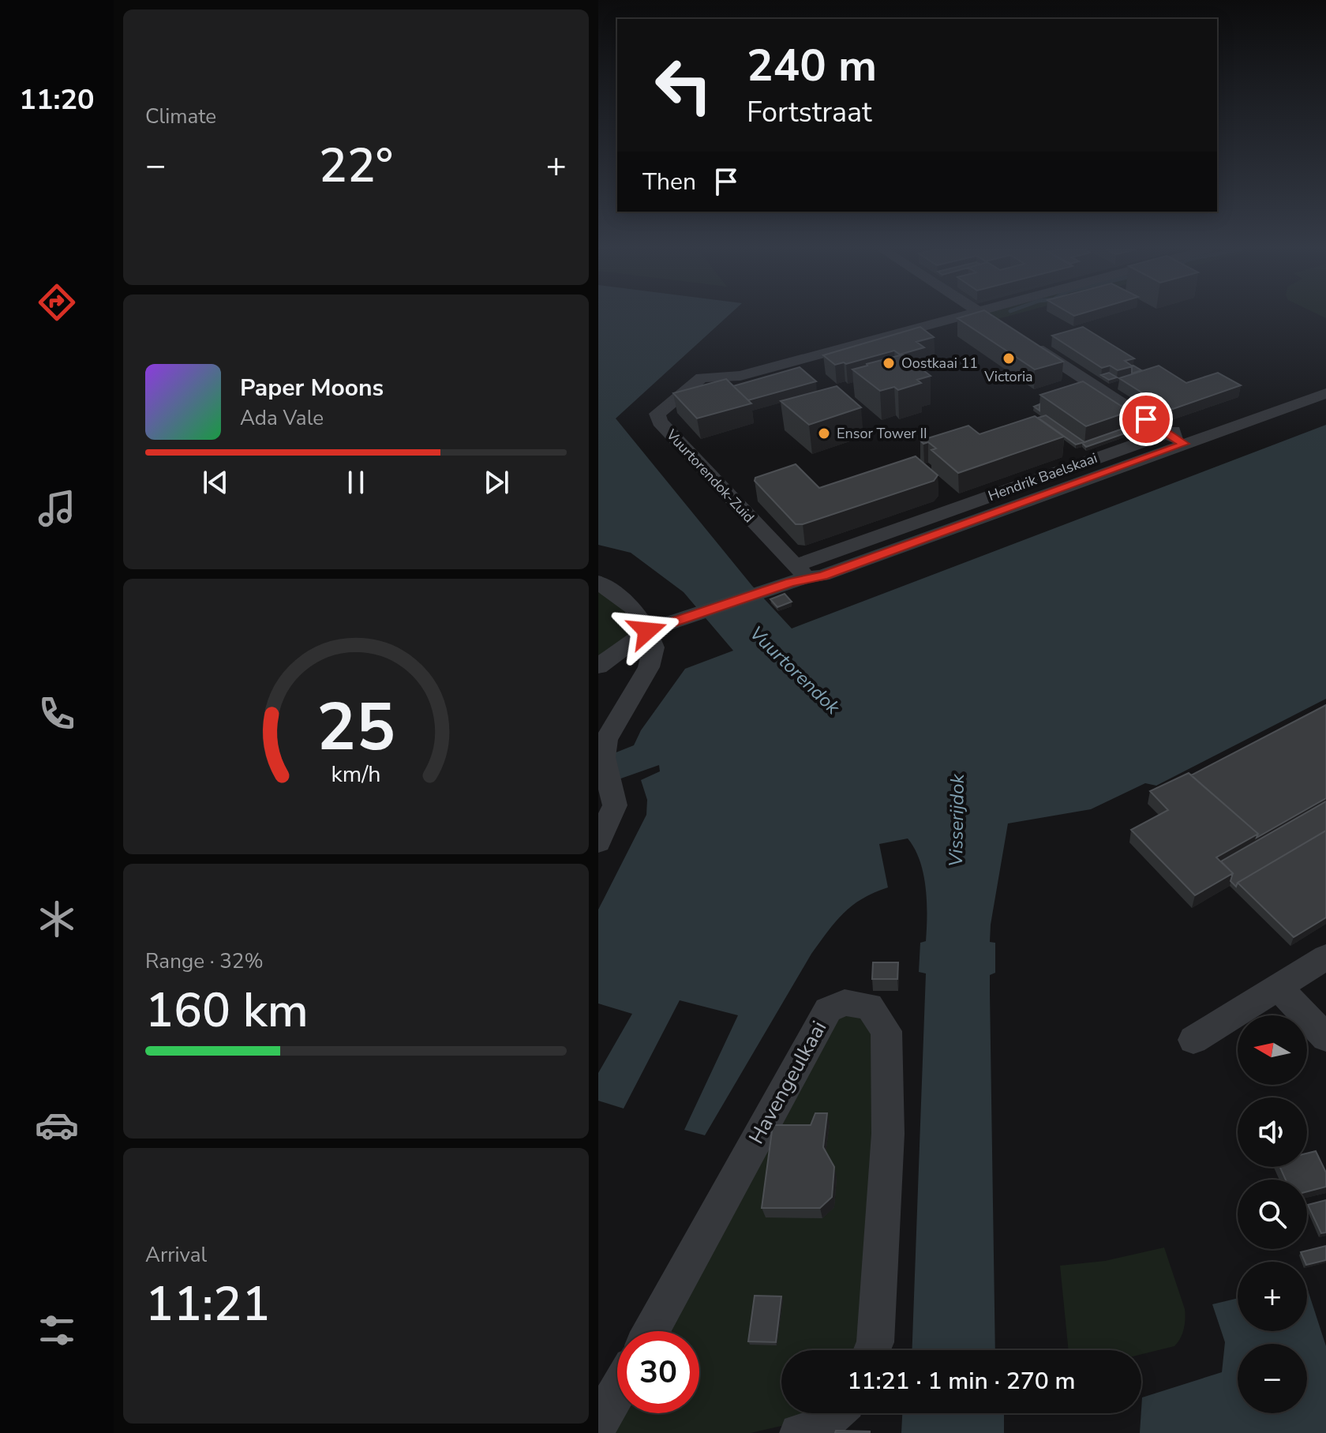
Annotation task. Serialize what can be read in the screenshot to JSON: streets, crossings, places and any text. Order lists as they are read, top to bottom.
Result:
{
  "streets": {
    "street": ["Vuurtorendok-Zuid", "Hendrik Baelskaai", "Havengeulkaai"]
  },
  "crossings": [
    ["Vuurtorendok-Zuid", "Hendrik Baelskaai"]
  ],
  "water": ["Vuurtorendok", "Visserijdok"],
  "places": ["Victoria", "Oostkaai 11", "Ensor Tower II"],
  "north": "left",
  "page": {
    "tabs": "11:20",
    "tile": [
      "Climate",
      ["Range · 32%", "160 km"],
      ["Arrival", "11:21"]
    ],
    "turn": ["240 m", "Fortstraat"],
    "heat": ["−", "22°", "+"],
    "then": "Then",
    "song": ["Paper Moons", "Ada Vale"],
    "map_buttons": ["+", "−"],
    "limit": "30",
    "trip": "11:21 · 1 min · 270 m",
    "gauge": ["25", "km/h"]
  }
}
